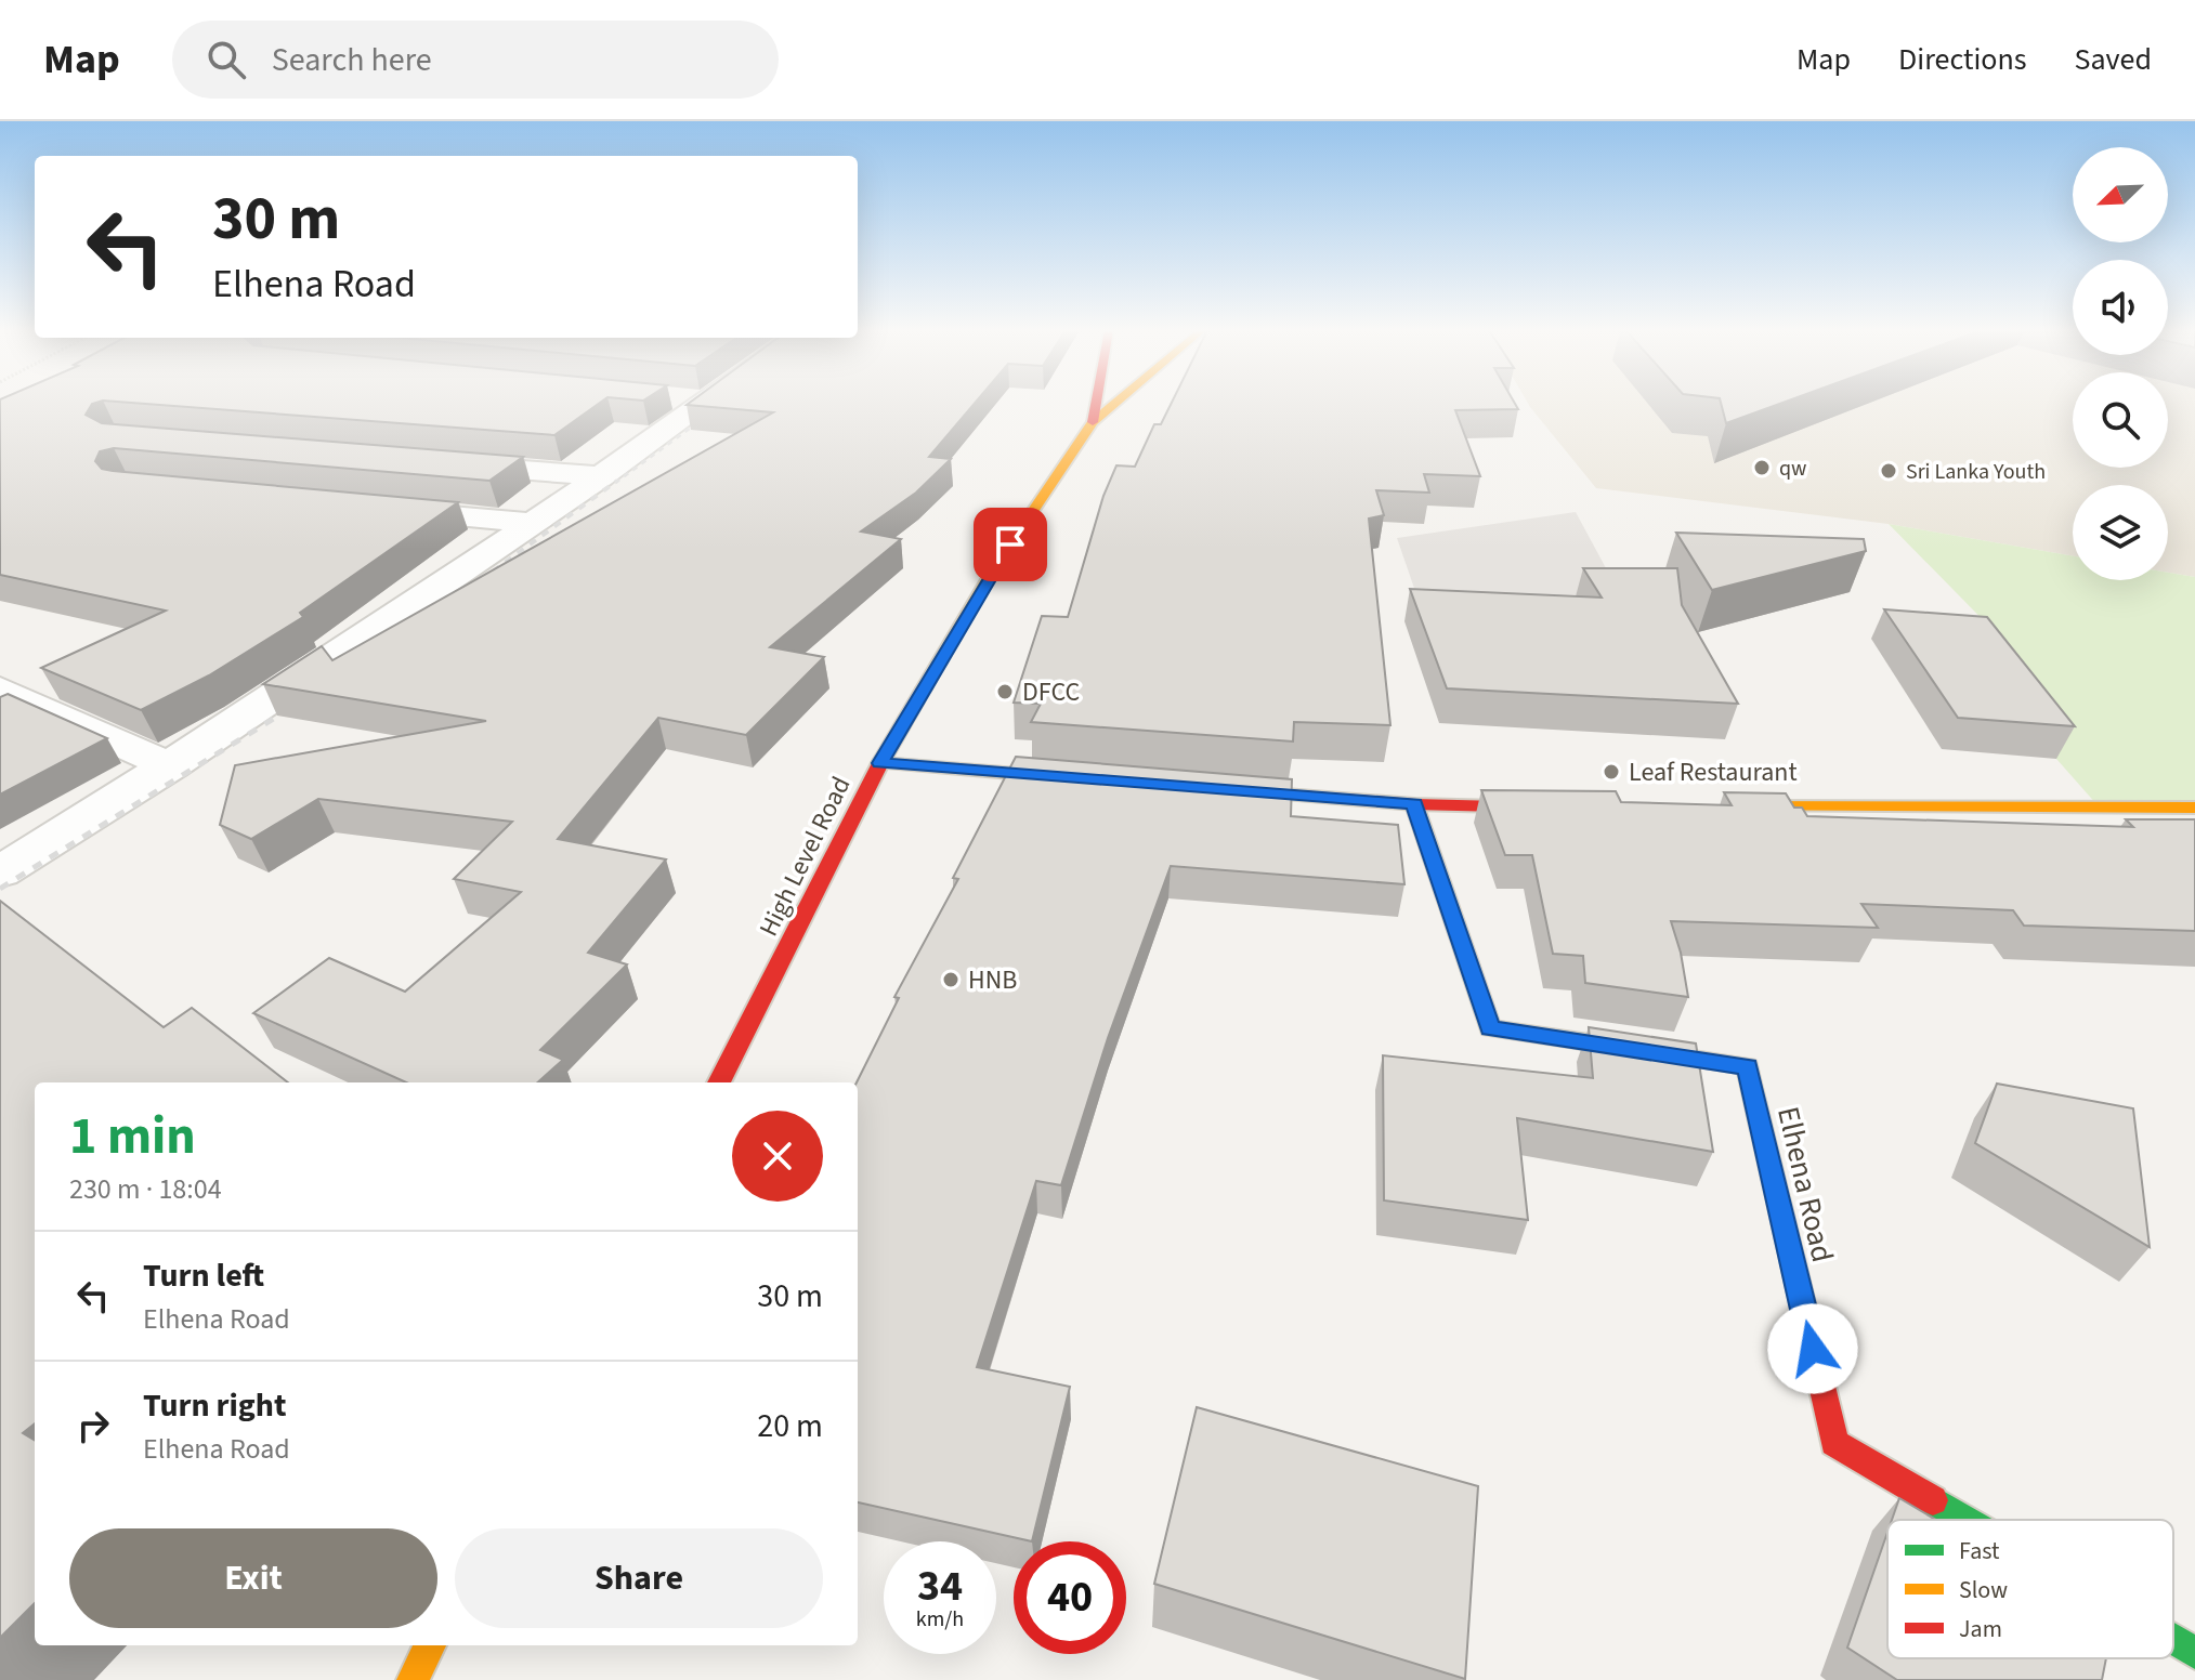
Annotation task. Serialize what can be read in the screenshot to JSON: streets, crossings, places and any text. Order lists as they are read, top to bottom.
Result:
{
  "streets": {
    "main road": ["High Level Road", "Elhena Road"]
  },
  "places": [
    "qw",
    "Sri Lanka Youth",
    "DFCC",
    "Leaf Restaurant",
    "HNB"
  ],
  "legend": ["Fast", "Slow", "Jam"],
  "north": "bottom left",
  "page": {
    "header": "Map",
    "search": "Search here",
    "nav": ["Map", "Directions", "Saved"],
    "turn": ["30 m", "Elhena Road"],
    "heading": ["1 min", "230 m · 18:04"],
    "list": [
      {
        "name": "Turn left",
        "note": "Elhena Road",
        "value": "30 m"
      },
      {
        "name": "Turn right",
        "note": "Elhena Road",
        "value": "20 m"
      }
    ],
    "buttons": ["Exit", "Share"],
    "speed": "34 km/h",
    "limit": "40"
  }
}
